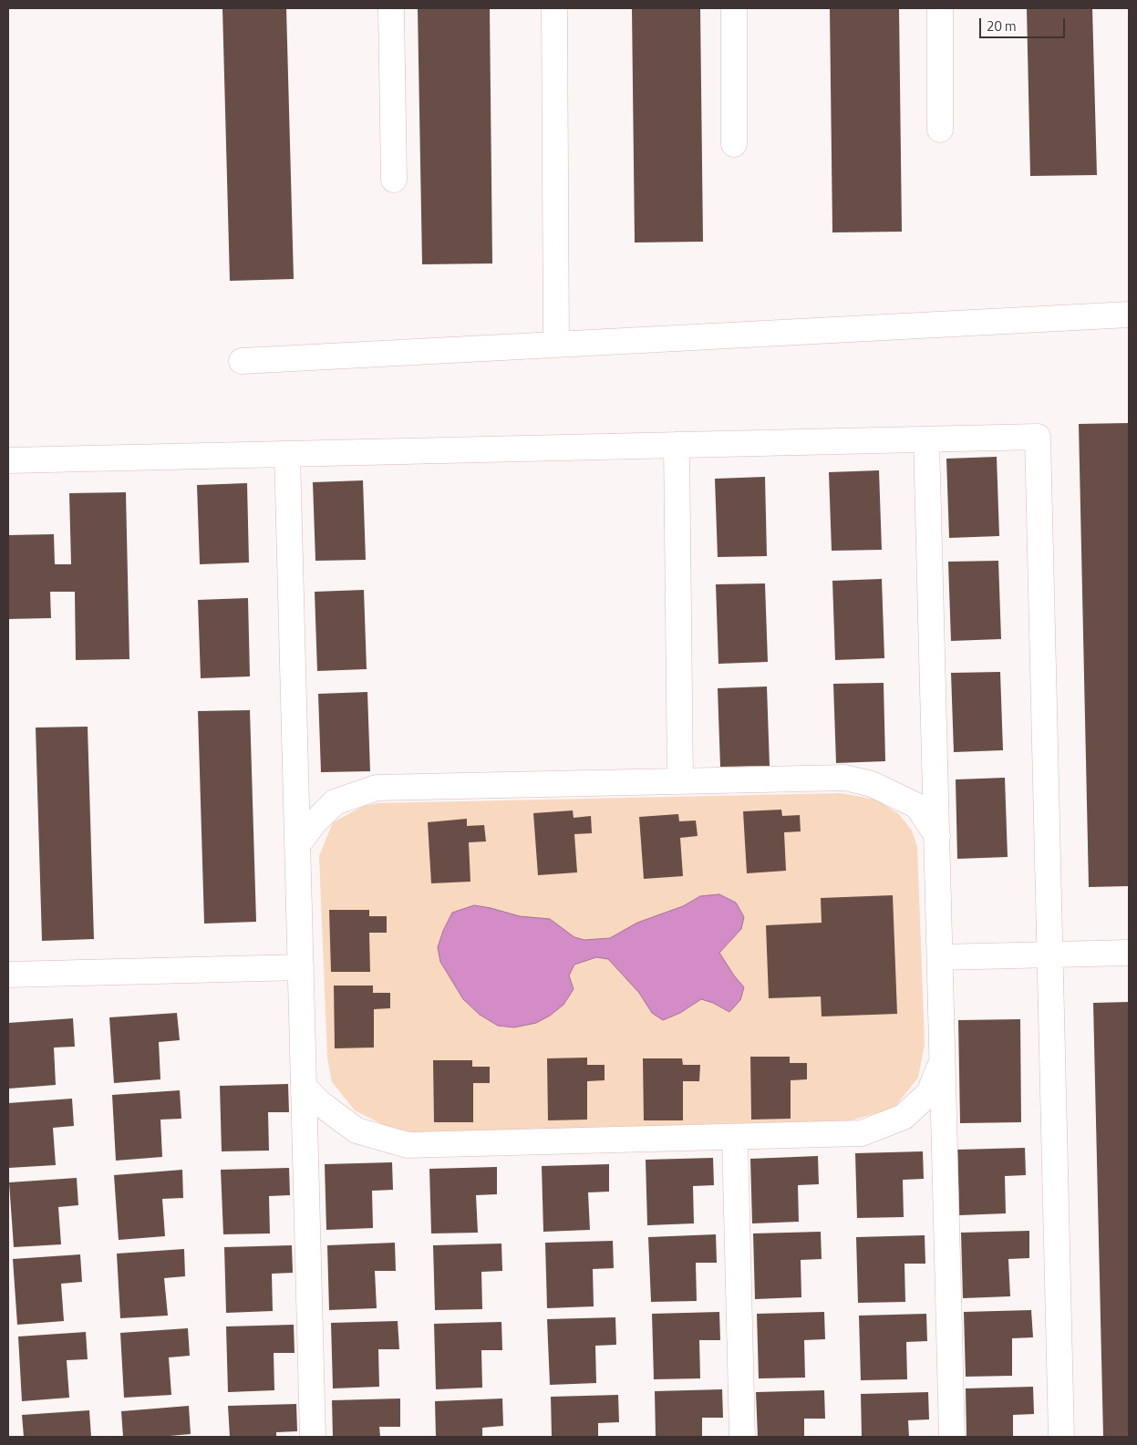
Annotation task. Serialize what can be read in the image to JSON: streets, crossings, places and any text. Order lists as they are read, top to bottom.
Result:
{
  "scale_bar": "20 m"
}
